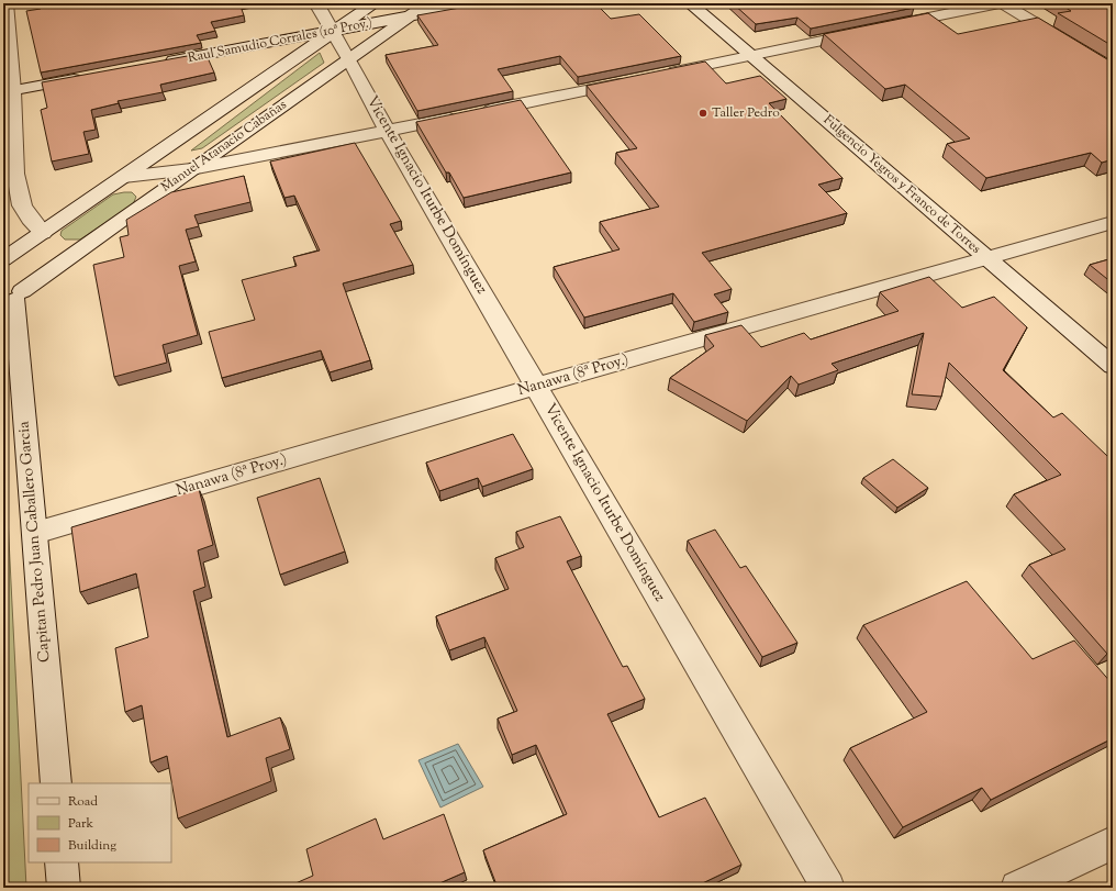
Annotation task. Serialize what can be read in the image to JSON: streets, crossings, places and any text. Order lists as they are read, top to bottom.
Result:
{
  "streets": {
    "street": [
      "Raul Samudio Corrales (10ª Proy.)",
      "Manuel Atanacio Cabañas",
      "Fulgencio Yegros y Franco de Torres",
      "Vicente Ignacio Iturbe Domínguez",
      "Nanawa (8ª Proy.)",
      "Capitan Pedro Juan Caballero Garcia"
    ]
  },
  "crossings": [
    ["Raul Samudio Corrales (10ª Proy.)", "Manuel Atanacio Cabañas"],
    ["Raul Samudio Corrales (10ª Proy.)", "Vicente Ignacio Iturbe Domínguez"],
    ["Manuel Atanacio Cabañas", "Vicente Ignacio Iturbe Domínguez"],
    ["Manuel Atanacio Cabañas", "Capitan Pedro Juan Caballero Garcia"],
    ["Fulgencio Yegros y Franco de Torres", "Nanawa (8ª Proy.)"],
    ["Vicente Ignacio Iturbe Domínguez", "Nanawa (8ª Proy.)"],
    ["Nanawa (8ª Proy.)", "Capitan Pedro Juan Caballero Garcia"]
  ],
  "places": ["Taller Pedro"],
  "legend": ["Road", "Park", "Building"]
}
